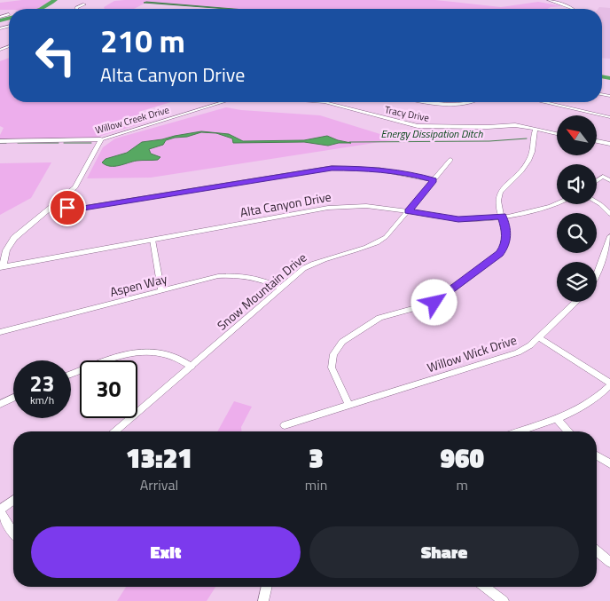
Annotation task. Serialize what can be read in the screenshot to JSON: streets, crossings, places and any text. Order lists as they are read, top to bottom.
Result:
{
  "streets": {
    "street": [
      "Tracy Drive",
      "Willow Creek Drive",
      "Alta Canyon Drive",
      "Aspen Way",
      "Snow Mountain Drive",
      "Willow Wick Drive"
    ]
  },
  "crossings": [
    ["Alta Canyon Drive", "Snow Mountain Drive"],
    ["Aspen Way", "Snow Mountain Drive"]
  ],
  "water": ["Energy Dissipation Ditch"],
  "north": "top left",
  "page": {
    "turn": ["210 m", "Alta Canyon Drive"],
    "speed": "23 km/h",
    "limit": "30",
    "eta": [
      "13:21",
      "Arrival",
      "3",
      "min",
      "960",
      "m"
    ],
    "buttons": ["Exit", "Share"]
  }
}
